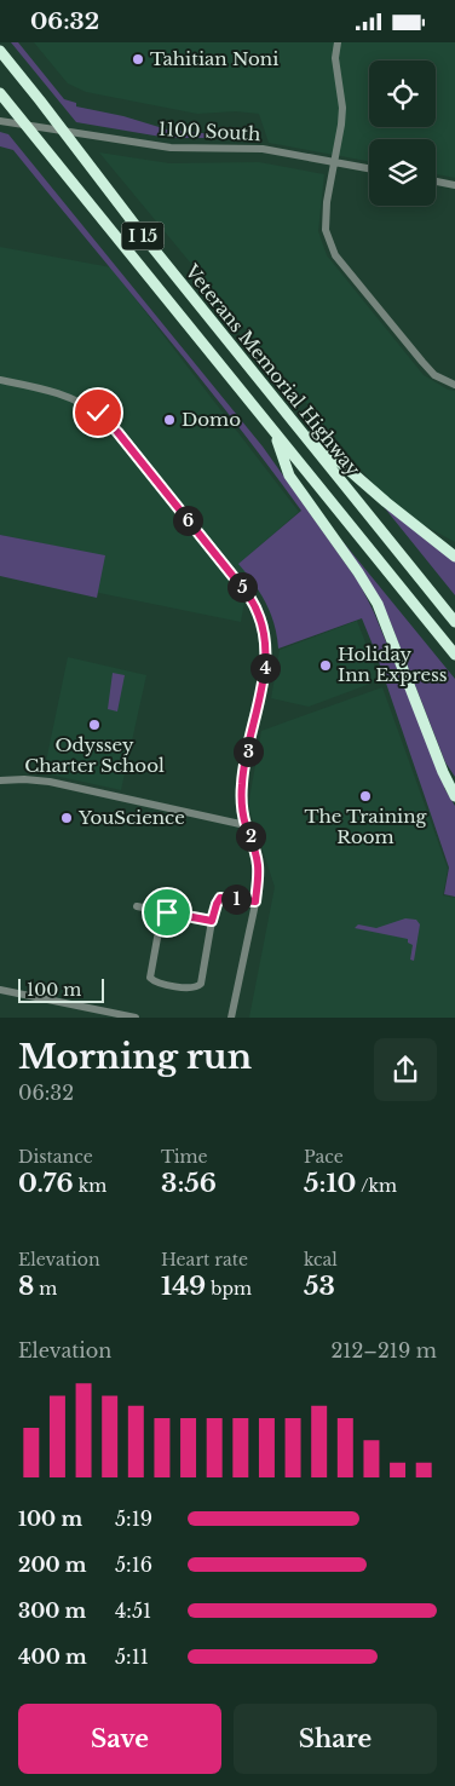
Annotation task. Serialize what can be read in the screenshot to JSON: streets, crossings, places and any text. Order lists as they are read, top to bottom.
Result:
{
  "streets": {
    "highway": ["I 15", "Veterans Memorial Highway"],
    "street": ["1100 South"]
  },
  "places": [
    "Tahitian Noni",
    "Domo",
    "Holiday Inn Express",
    "Odyssey Charter School",
    "The Training Room",
    "YouScience"
  ],
  "scale_bar": "100 m",
  "page": {
    "status": "06:32",
    "pins": [
      "6",
      "5",
      "4",
      "3",
      "2",
      "1"
    ],
    "scale": "100 m",
    "heading": ["Morning run", "06:32"],
    "stats": [
      ["Distance", "0.76 km"],
      ["Time", "3:56"],
      ["Pace", "5:10 /km"],
      ["Elevation", "8 m"],
      ["Heart rate", "149 bpm"],
      ["kcal", "53"]
    ],
    "chart": ["Elevation", "212–219 m"],
    "list": [
      {
        "name": "100 m",
        "note": "5:19"
      },
      {
        "name": "200 m",
        "note": "5:16"
      },
      {
        "name": "300 m",
        "note": "4:51"
      },
      {
        "name": "400 m",
        "note": "5:11"
      }
    ],
    "buttons": ["Save", "Share"]
  }
}
